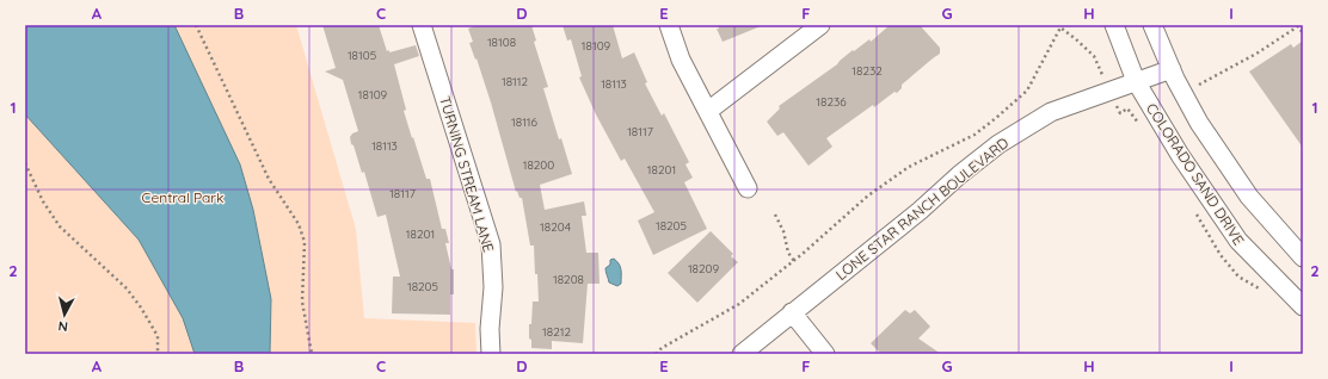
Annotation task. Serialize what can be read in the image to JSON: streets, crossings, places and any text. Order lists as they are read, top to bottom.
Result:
{
  "streets": {
    "street": ["TURNING STREAM LANE", "COLORADO SAND DRIVE", "LONE STAR RANCH BOULEVARD"]
  },
  "crossings": [
    ["COLORADO SAND DRIVE", "LONE STAR RANCH BOULEVARD"]
  ],
  "parks": ["Central Park"],
  "house_numbers": [
    "18108",
    "18109",
    "18105",
    "18232",
    "18112",
    "18113",
    "18109",
    "18236",
    "18116",
    "18117",
    "18113",
    "18200",
    "18201",
    "18117",
    "18205",
    "18204",
    "18201",
    "18209",
    "18208",
    "18205",
    "18212"
  ],
  "north": "bottom",
  "grid": {
    "columns": [
      "A",
      "B",
      "C",
      "D",
      "E",
      "F",
      "G",
      "H",
      "I"
    ],
    "rows": ["1", "2"]
  }
}
